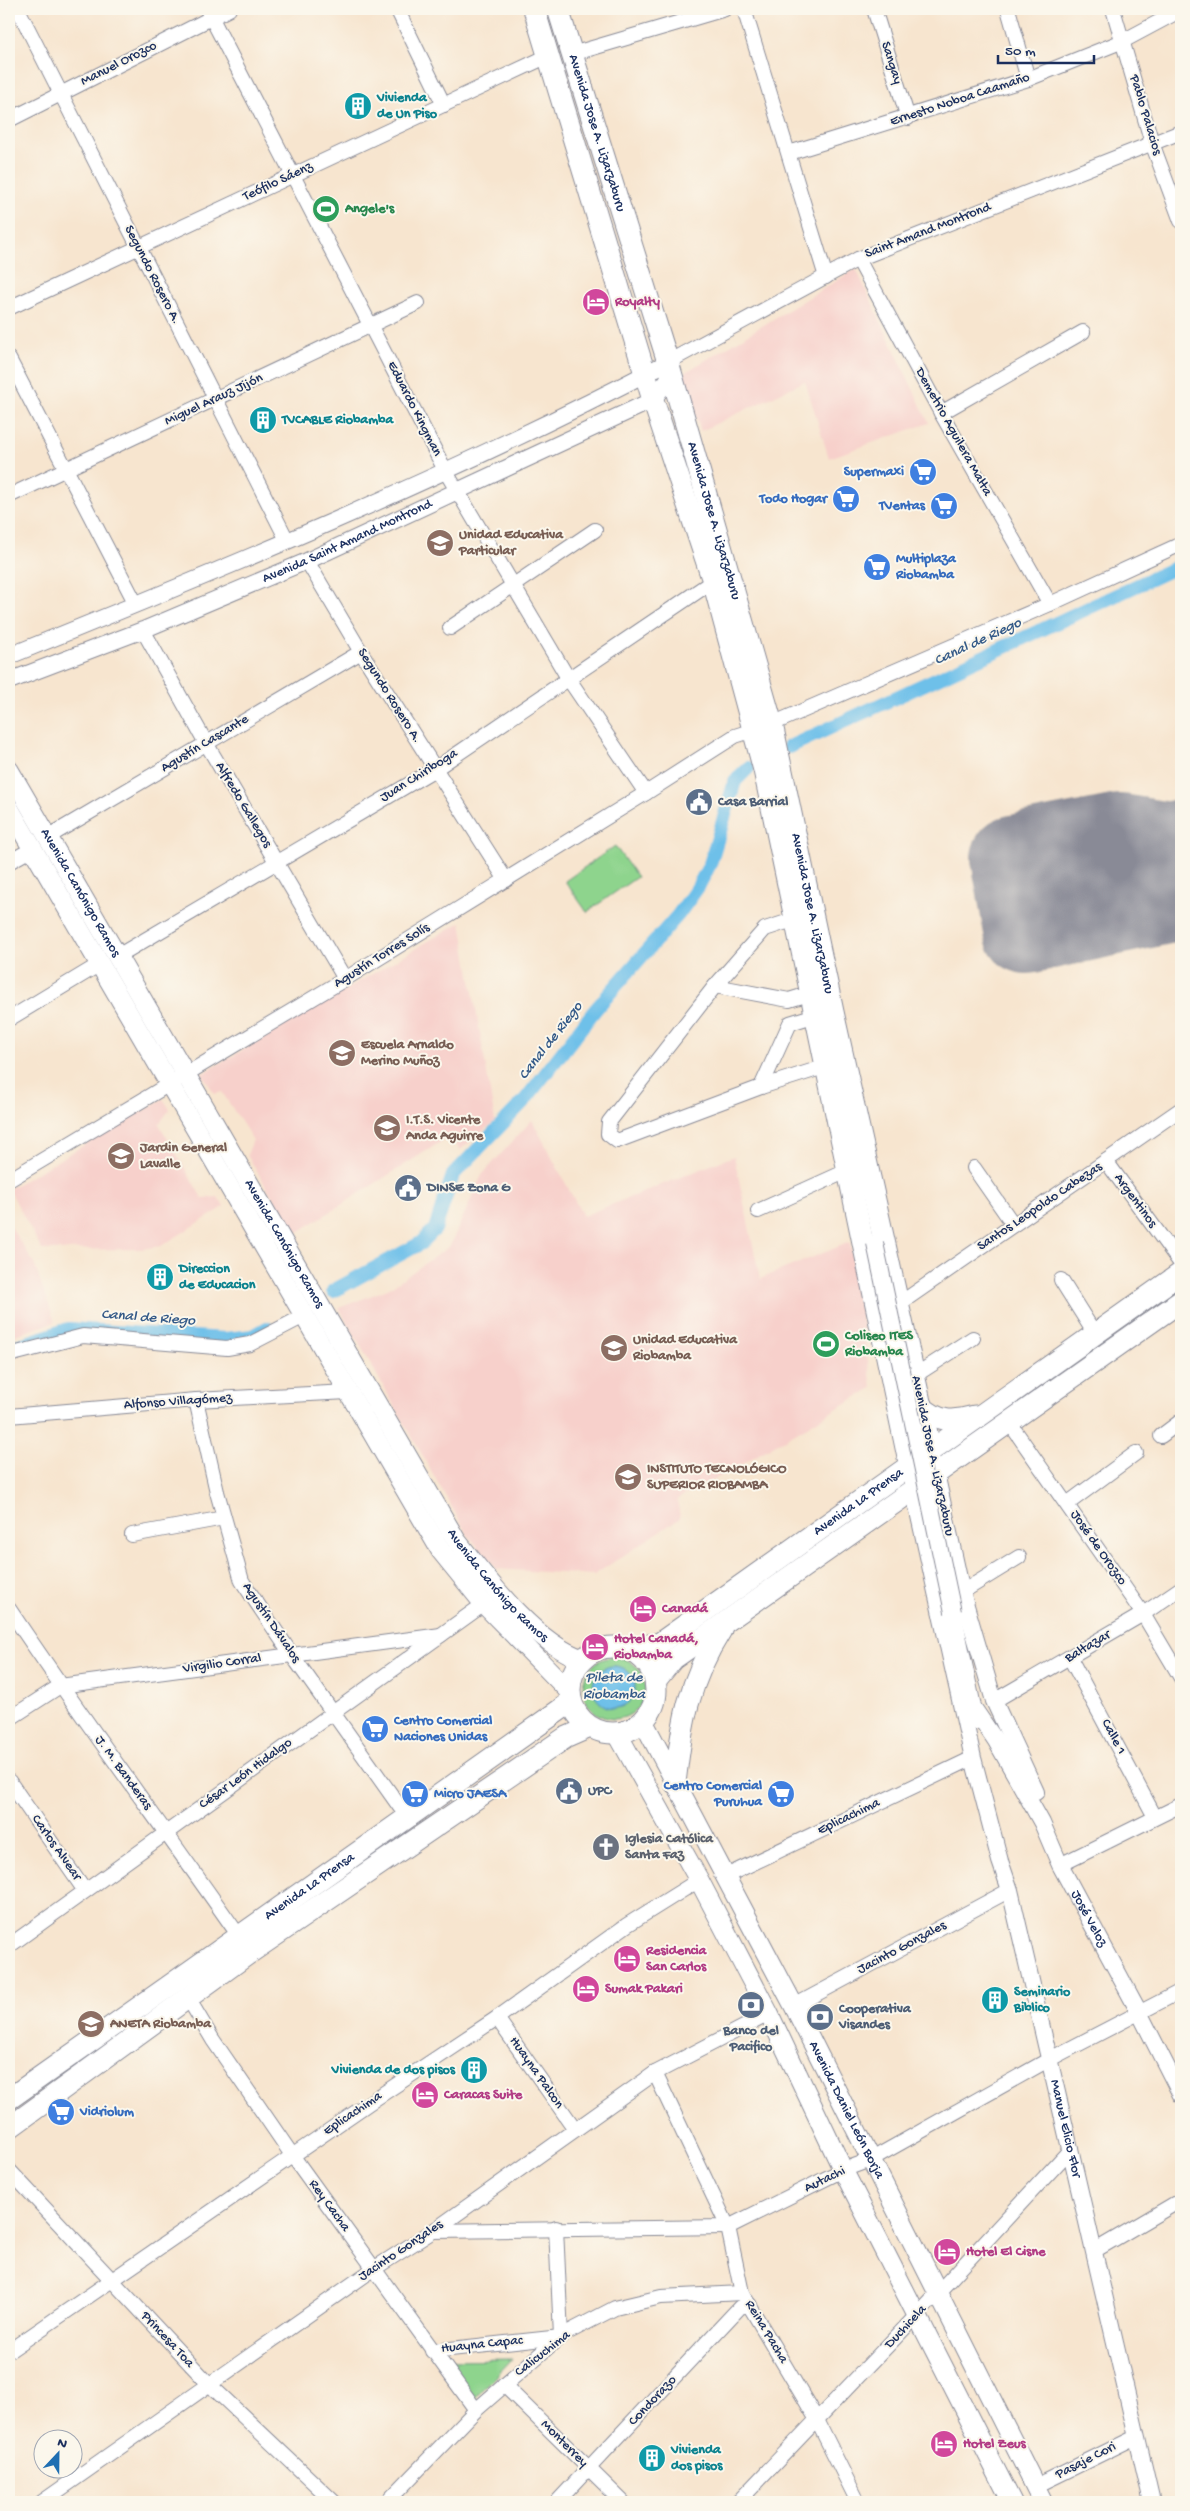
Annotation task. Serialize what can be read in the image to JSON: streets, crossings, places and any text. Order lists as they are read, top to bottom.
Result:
{
  "streets": {
    "main road": [
      "Avenida Jose A. Lizarzaburu",
      "Avenida Canónigo Ramos",
      "Avenida La Prensa",
      "Avenida Daniel León Borja"
    ],
    "street": [
      "Sangay",
      "Manuel Orozco",
      "Ernesto Noboa Caamaño",
      "Pablo Palacios",
      "Teófilo Sáenz",
      "Saint Amand Montrond",
      "Segundo Rosero A.",
      "Miguel Arauz Jijón",
      "Eduardo Kingman",
      "Demetrio Aguilera Malta",
      "Avenida Saint Amand Montrond",
      "Agustín Cascante",
      "Juan Chiriboga",
      "Alfredo Gallegos",
      "Agustín Torres Solís",
      "Argentinos",
      "Santos Leopoldo Cabezas",
      "Alfonso Villagómez",
      "José de Orozco",
      "Agustín Dávalos",
      "Baltazar",
      "Virgilio Corral",
      "Calle 1",
      "J. M. Banderas",
      "César León Hidalgo",
      "Eplicachima",
      "Carlos Alvear",
      "José Veloz",
      "Jacinto Gonzales",
      "Huayna Palcon",
      "Manuel Elicio Flor",
      "Autachi",
      "Rey Cacha",
      "Duchicela",
      "Reina Pacha",
      "Princesa Toa",
      "Huayna Capac",
      "Calicuchima",
      "Condorazo",
      "Monterrey",
      "Pasaje Cori"
    ]
  },
  "crossings": [
    ["Sangay", "Ernesto Noboa Caamaño"],
    ["Manuel Orozco", "Segundo Rosero A."],
    ["Manuel Orozco", "Eduardo Kingman"],
    ["Ernesto Noboa Caamaño", "Pablo Palacios"],
    ["Pablo Palacios", "Saint Amand Montrond"],
    ["Avenida Jose A. Lizarzaburu", "Teófilo Sáenz"],
    ["Avenida Jose A. Lizarzaburu", "Saint Amand Montrond"],
    ["Avenida Jose A. Lizarzaburu", "Avenida Saint Amand Montrond"],
    ["Avenida Jose A. Lizarzaburu", "Juan Chiriboga"],
    ["Avenida Jose A. Lizarzaburu", "Agustín Torres Solís"],
    ["Avenida Jose A. Lizarzaburu", "Santos Leopoldo Cabezas"],
    ["Avenida Jose A. Lizarzaburu", "Avenida La Prensa"],
    ["Avenida Jose A. Lizarzaburu", "Baltazar"],
    ["Avenida Jose A. Lizarzaburu", "Eplicachima"],
    ["Avenida Jose A. Lizarzaburu", "José Veloz"],
    ["Avenida Jose A. Lizarzaburu", "Manuel Elicio Flor"],
    ["Teófilo Sáenz", "Segundo Rosero A."],
    ["Teófilo Sáenz", "Eduardo Kingman"],
    ["Saint Amand Montrond", "Demetrio Aguilera Malta"],
    ["Saint Amand Montrond", "Avenida Saint Amand Montrond"],
    ["Segundo Rosero A.", "Miguel Arauz Jijón"],
    ["Segundo Rosero A.", "Avenida Saint Amand Montrond"],
    ["Segundo Rosero A.", "Agustín Cascante"],
    ["Segundo Rosero A.", "Juan Chiriboga"],
    ["Segundo Rosero A.", "Agustín Torres Solís"],
    ["Miguel Arauz Jijón", "Eduardo Kingman"],
    ["Eduardo Kingman", "Avenida Saint Amand Montrond"],
    ["Eduardo Kingman", "Juan Chiriboga"],
    ["Eduardo Kingman", "Agustín Torres Solís"],
    ["Demetrio Aguilera Malta", "Agustín Torres Solís"],
    ["Avenida Saint Amand Montrond", "Alfredo Gallegos"],
    ["Agustín Cascante", "Alfredo Gallegos"],
    ["Agustín Cascante", "Avenida Canónigo Ramos"],
    ["Juan Chiriboga", "Alfredo Gallegos"],
    ["Juan Chiriboga", "Avenida Canónigo Ramos"],
    ["Alfredo Gallegos", "Agustín Torres Solís"],
    ["Avenida Canónigo Ramos", "Agustín Torres Solís"],
    ["Avenida Canónigo Ramos", "Alfonso Villagómez"],
    ["Avenida Canónigo Ramos", "Avenida La Prensa"],
    ["Avenida Canónigo Ramos", "César León Hidalgo"],
    ["Avenida Canónigo Ramos", "Avenida Daniel León Borja"],
    ["Argentinos", "Santos Leopoldo Cabezas"],
    ["Alfonso Villagómez", "Agustín Dávalos"],
    ["Avenida La Prensa", "José de Orozco"],
    ["Avenida La Prensa", "Agustín Dávalos"],
    ["Avenida La Prensa", "J. M. Banderas"],
    ["Avenida La Prensa", "Avenida Daniel León Borja"],
    ["Avenida La Prensa", "Rey Cacha"],
    ["José de Orozco", "Baltazar"],
    ["Agustín Dávalos", "Virgilio Corral"],
    ["Agustín Dávalos", "César León Hidalgo"],
    ["Baltazar", "Calle 1"],
    ["Virgilio Corral", "J. M. Banderas"],
    ["Virgilio Corral", "César León Hidalgo"],
    ["J. M. Banderas", "César León Hidalgo"],
    ["César León Hidalgo", "Carlos Alvear"],
    ["Eplicachima", "Huayna Palcon"],
    ["Eplicachima", "Avenida Daniel León Borja"],
    ["Eplicachima", "Manuel Elicio Flor"],
    ["Eplicachima", "Rey Cacha"],
    ["Eplicachima", "Princesa Toa"],
    ["José Veloz", "Autachi"],
    ["Jacinto Gonzales", "Huayna Palcon"],
    ["Jacinto Gonzales", "Avenida Daniel León Borja"],
    ["Jacinto Gonzales", "Manuel Elicio Flor"],
    ["Jacinto Gonzales", "Autachi"],
    ["Jacinto Gonzales", "Rey Cacha"],
    ["Jacinto Gonzales", "Reina Pacha"],
    ["Jacinto Gonzales", "Princesa Toa"],
    ["Avenida Daniel León Borja", "Autachi"],
    ["Avenida Daniel León Borja", "Duchicela"],
    ["Avenida Daniel León Borja", "Pasaje Cori"],
    ["Manuel Elicio Flor", "Autachi"],
    ["Manuel Elicio Flor", "Duchicela"],
    ["Manuel Elicio Flor", "Pasaje Cori"],
    ["Autachi", "Reina Pacha"],
    ["Rey Cacha", "Huayna Capac"],
    ["Rey Cacha", "Calicuchima"],
    ["Duchicela", "Reina Pacha"],
    ["Reina Pacha", "Calicuchima"],
    ["Reina Pacha", "Condorazo"],
    ["Huayna Capac", "Calicuchima"],
    ["Calicuchima", "Monterrey"],
    ["Condorazo", "Monterrey"]
  ],
  "water": ["Canal de Riego", "Pileta de Riobamba"],
  "places": {
    "building": [
      "Vivienda de Un Piso",
      "TVCABLE Riobamba",
      "Direccion de Educacion",
      "Seminario Biblico",
      "Vivienda de dos pisos",
      "Vivienda dos pisos"
    ],
    "sports": ["Angele's", "Coliseo ITES Riobamba"],
    "hotel": [
      "Royalty",
      "Canadá",
      "Hotel Canadá, Riobamba",
      "Residencia San Carlos",
      "Sumak Pakari",
      "Caracas Suite",
      "Hotel El Cisne",
      "Hotel Zeus"
    ],
    "supermarket": [
      "Supermaxi",
      "Todo Hogar",
      "TVentas",
      "Multiplaza Riobamba",
      "Centro Comercial Naciones Unidas",
      "Micro JAESA",
      "Centro Comercial Puruhua",
      "Vidriolum"
    ],
    "school or university": [
      "Unidad Educativa Particular",
      "Escuela Arnaldo Merino Muñoz",
      "I.T.S. Vicente Anda Aguirre",
      "Jardin General Lavalle",
      "Unidad Educativa Riobamba",
      "INSTITUTO TECNOLÓGICO SUPERIOR RIOBAMBA",
      "ANETA Riobamba"
    ],
    "public building": ["Casa Barrial", "DINSE Zona G", "UPC"],
    "church": ["Iglesia Católica Santa Faz"],
    "bank": ["Banco del Pacifico", "Cooperativa Visandes"]
  },
  "scale_bar": "50 m",
  "north": "top"
}
